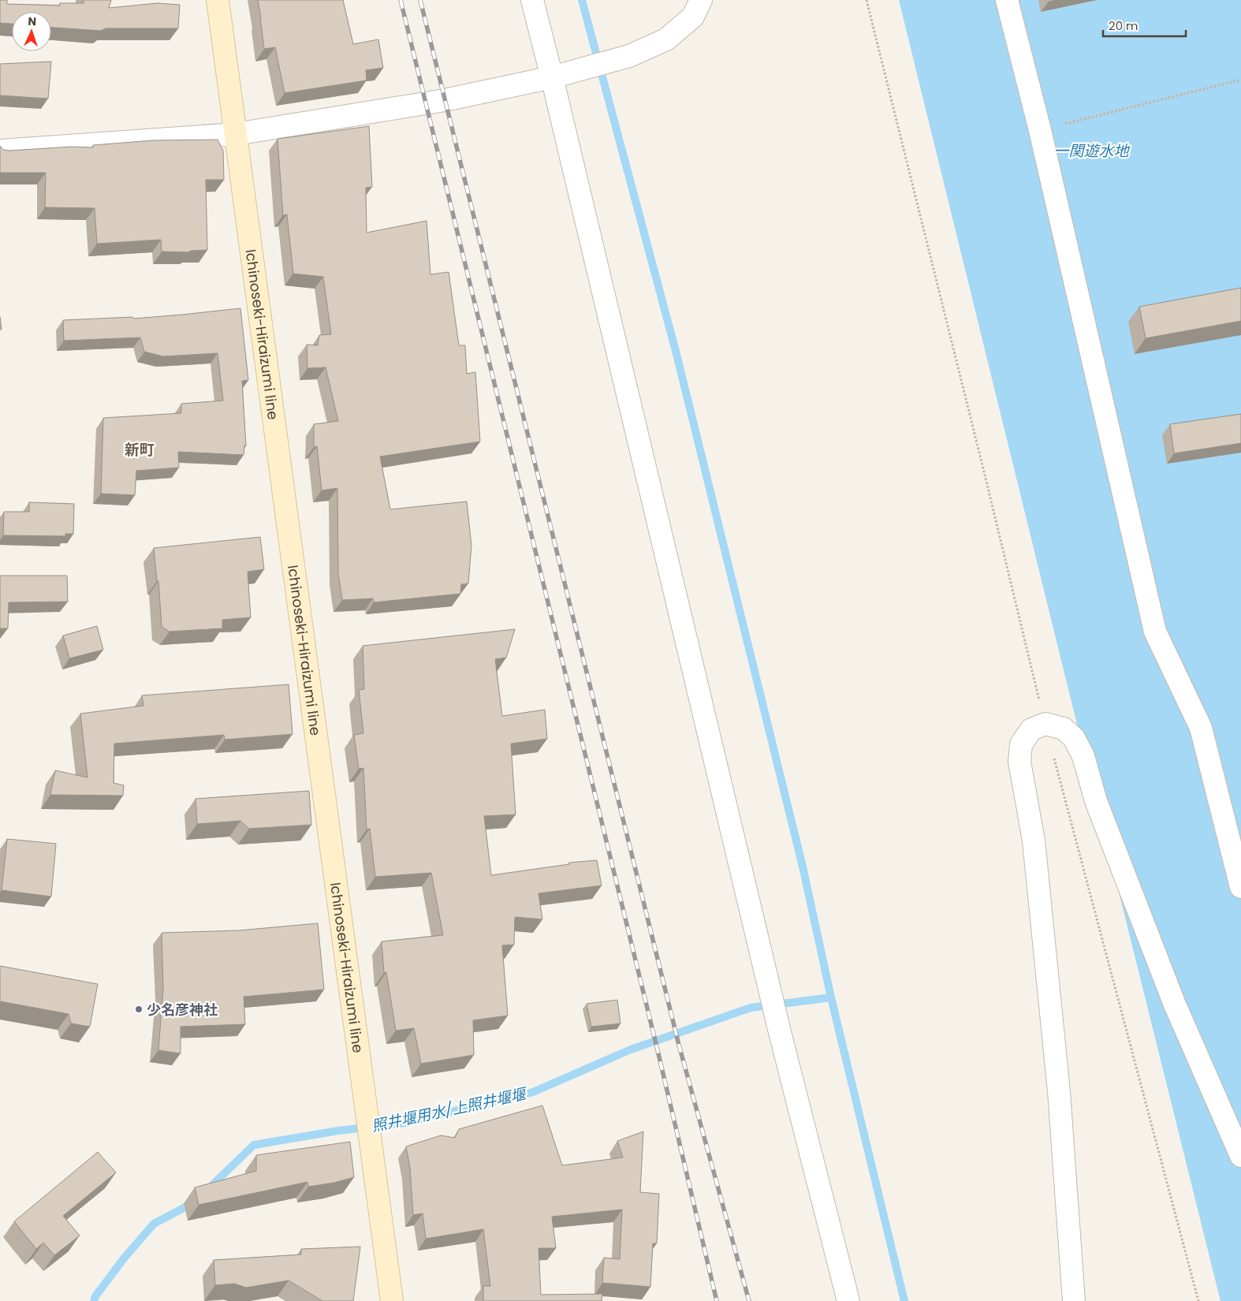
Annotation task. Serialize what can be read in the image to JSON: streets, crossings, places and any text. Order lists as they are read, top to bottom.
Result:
{
  "streets": {
    "main road": ["Ichinoseki-Hiraizumi line"]
  },
  "districts": ["新町"],
  "water": ["一関遊水地", "照井堰用水/上照井堰堰"],
  "places": ["少名彦神社"],
  "scale_bar": "20 m",
  "north": "top"
}
